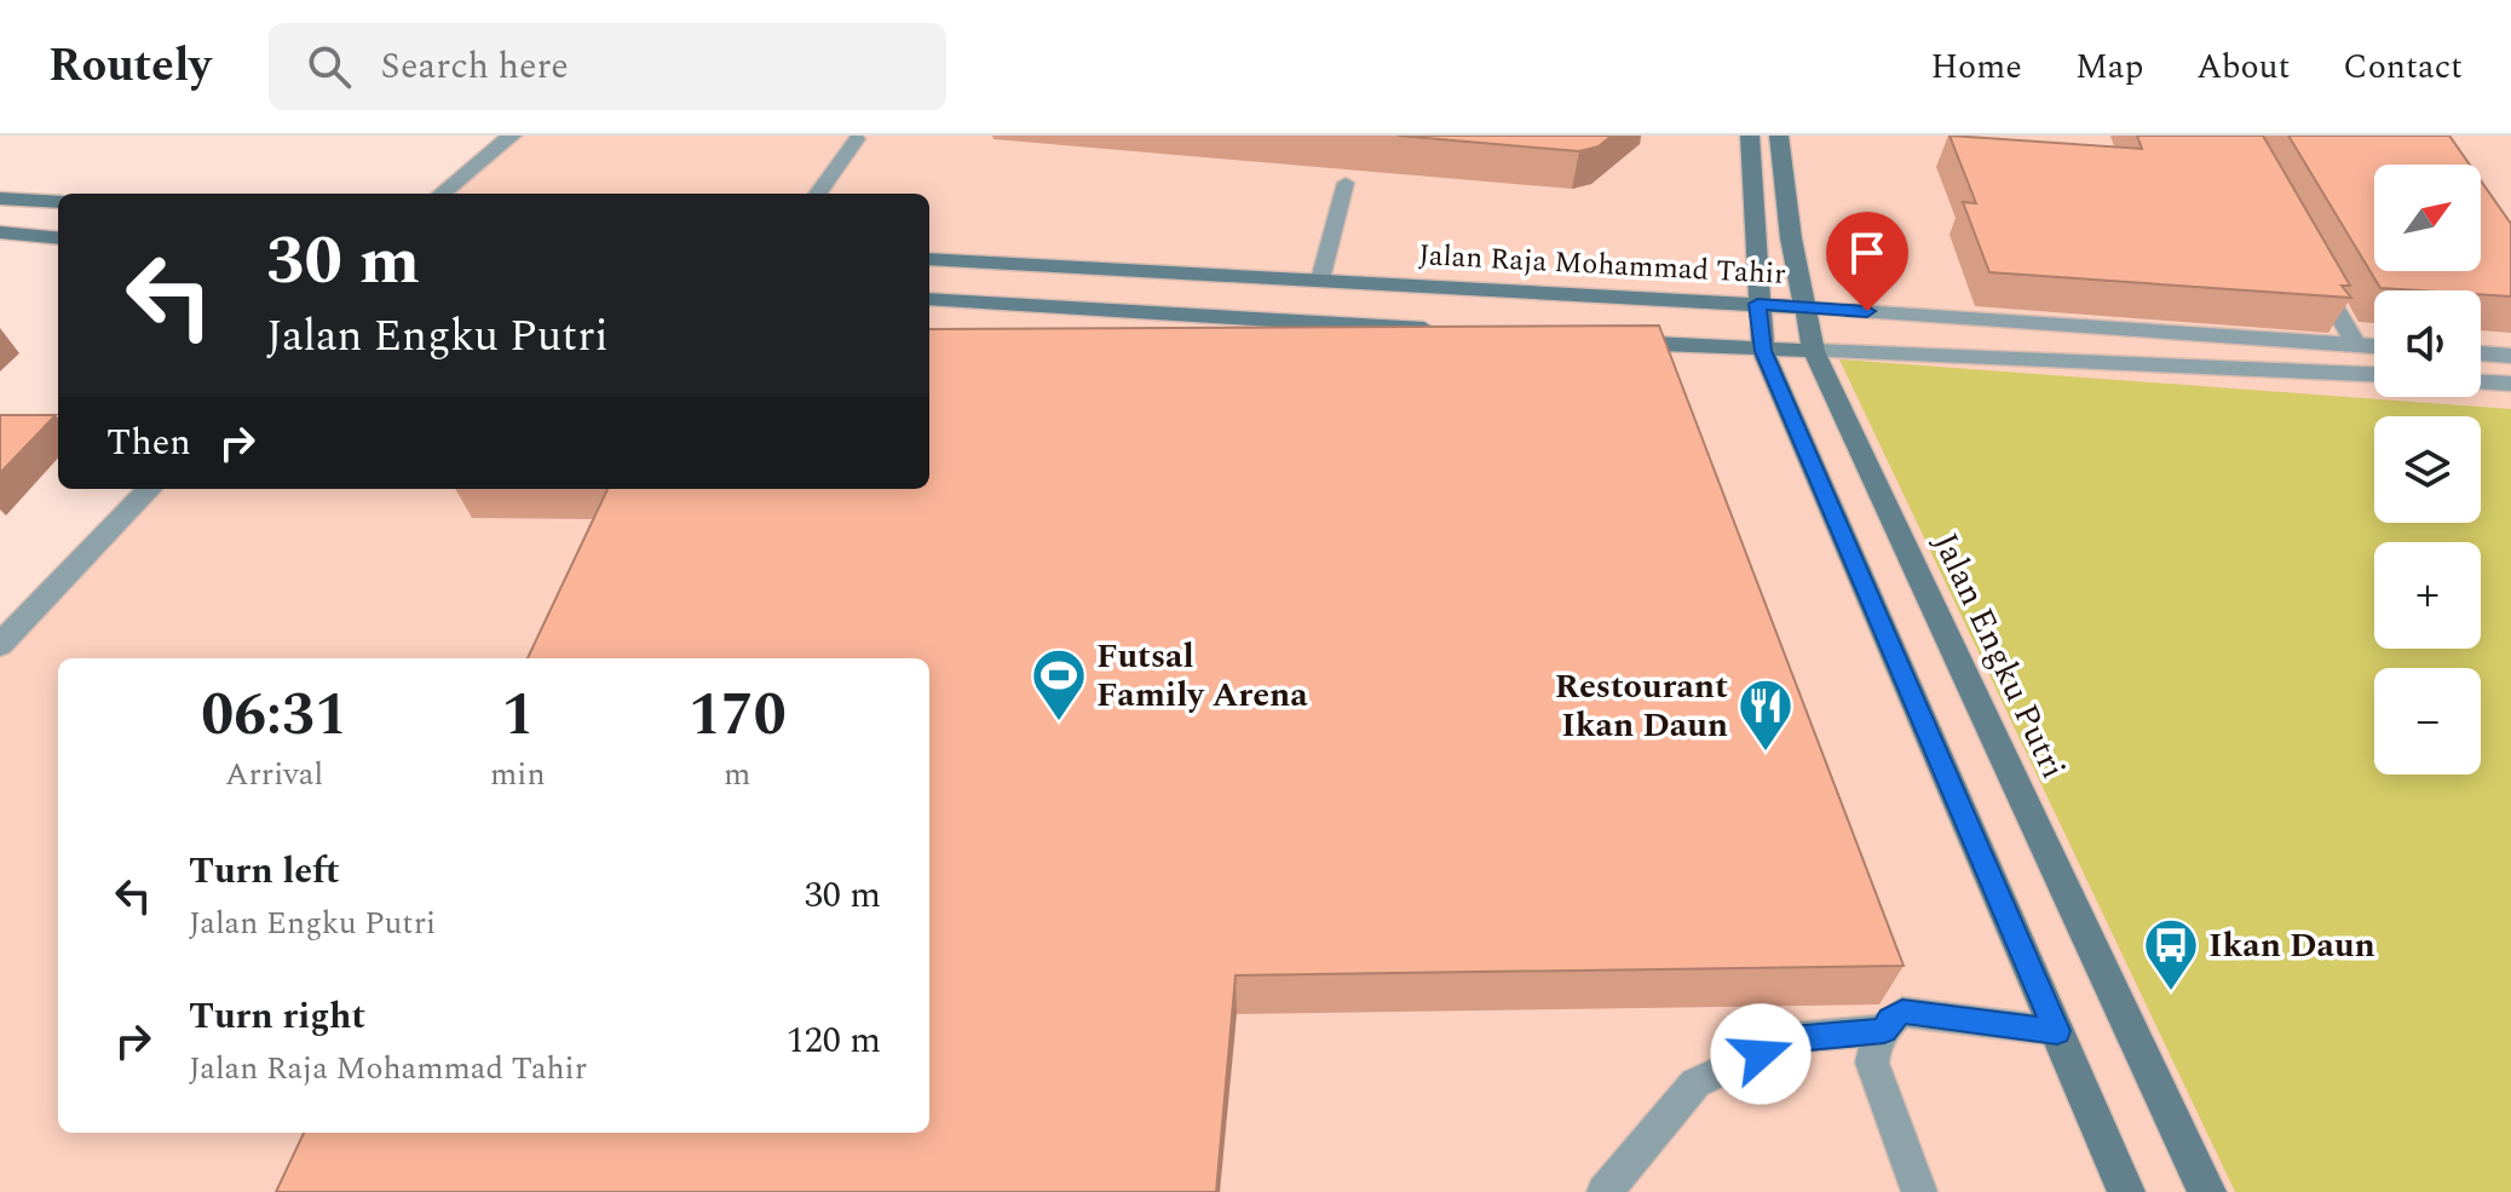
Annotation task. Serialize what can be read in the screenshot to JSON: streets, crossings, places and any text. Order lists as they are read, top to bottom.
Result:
{
  "streets": {
    "main road": ["Jalan Raja Mohammad Tahir", "Jalan Engku Putri"]
  },
  "crossings": [
    ["Jalan Raja Mohammad Tahir", "Jalan Engku Putri"]
  ],
  "places": {
    "sports": ["Futsal Family Arena"],
    "restaurant": ["Restourant Ikan Daun"],
    "bus stop": ["Ikan Daun"]
  },
  "north": "top right",
  "page": {
    "header": "Routely",
    "search": "Search here",
    "nav": [
      "Home",
      "Map",
      "About",
      "Contact"
    ],
    "map_buttons": ["+", "−"],
    "turn": ["30 m", "Jalan Engku Putri"],
    "then": "Then",
    "eta": [
      "06:31",
      "Arrival",
      "1",
      "min",
      "170",
      "m"
    ],
    "list": [
      {
        "name": "Turn left",
        "note": "Jalan Engku Putri",
        "value": "30 m"
      },
      {
        "name": "Turn right",
        "note": "Jalan Raja Mohammad Tahir",
        "value": "120 m"
      }
    ]
  }
}
